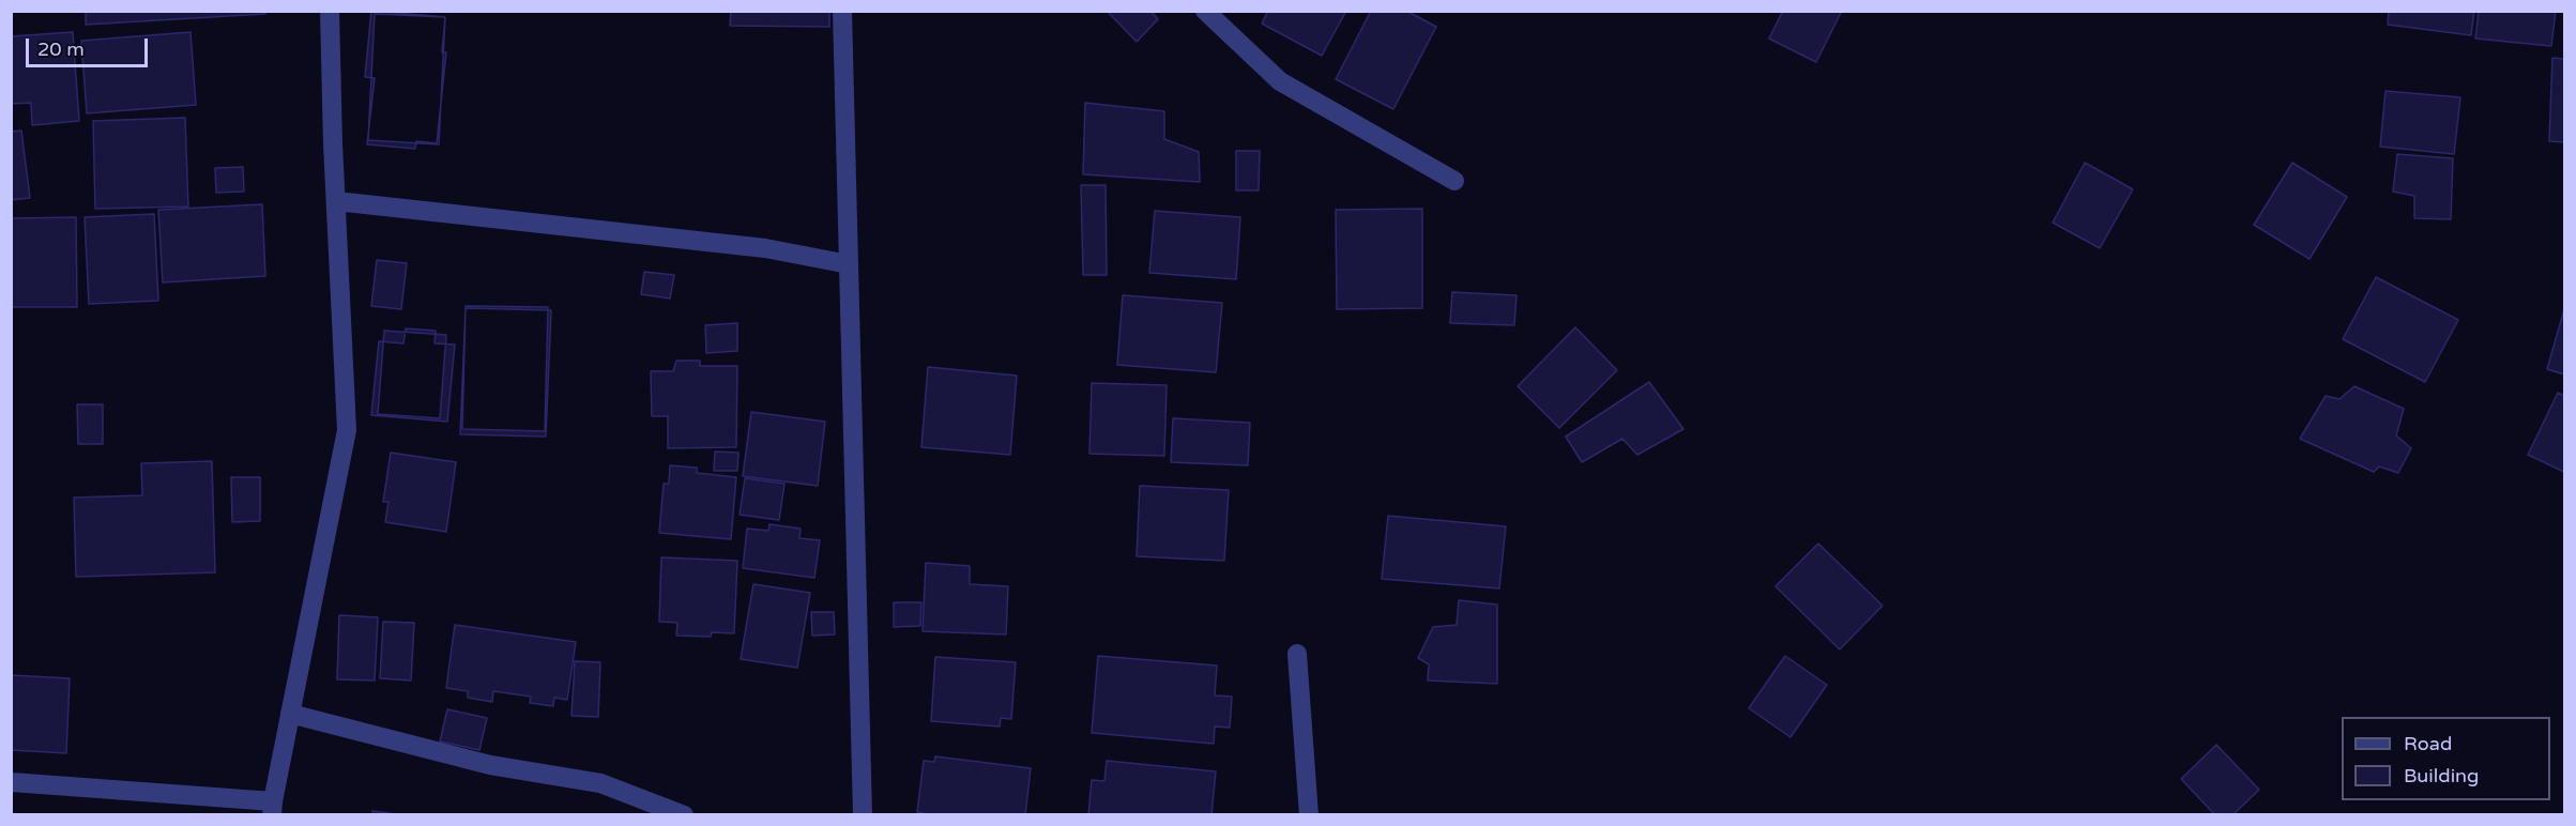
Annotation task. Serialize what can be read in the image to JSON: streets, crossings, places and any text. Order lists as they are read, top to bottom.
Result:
{
  "legend": ["Road", "Building"],
  "scale_bar": "20 m"
}
